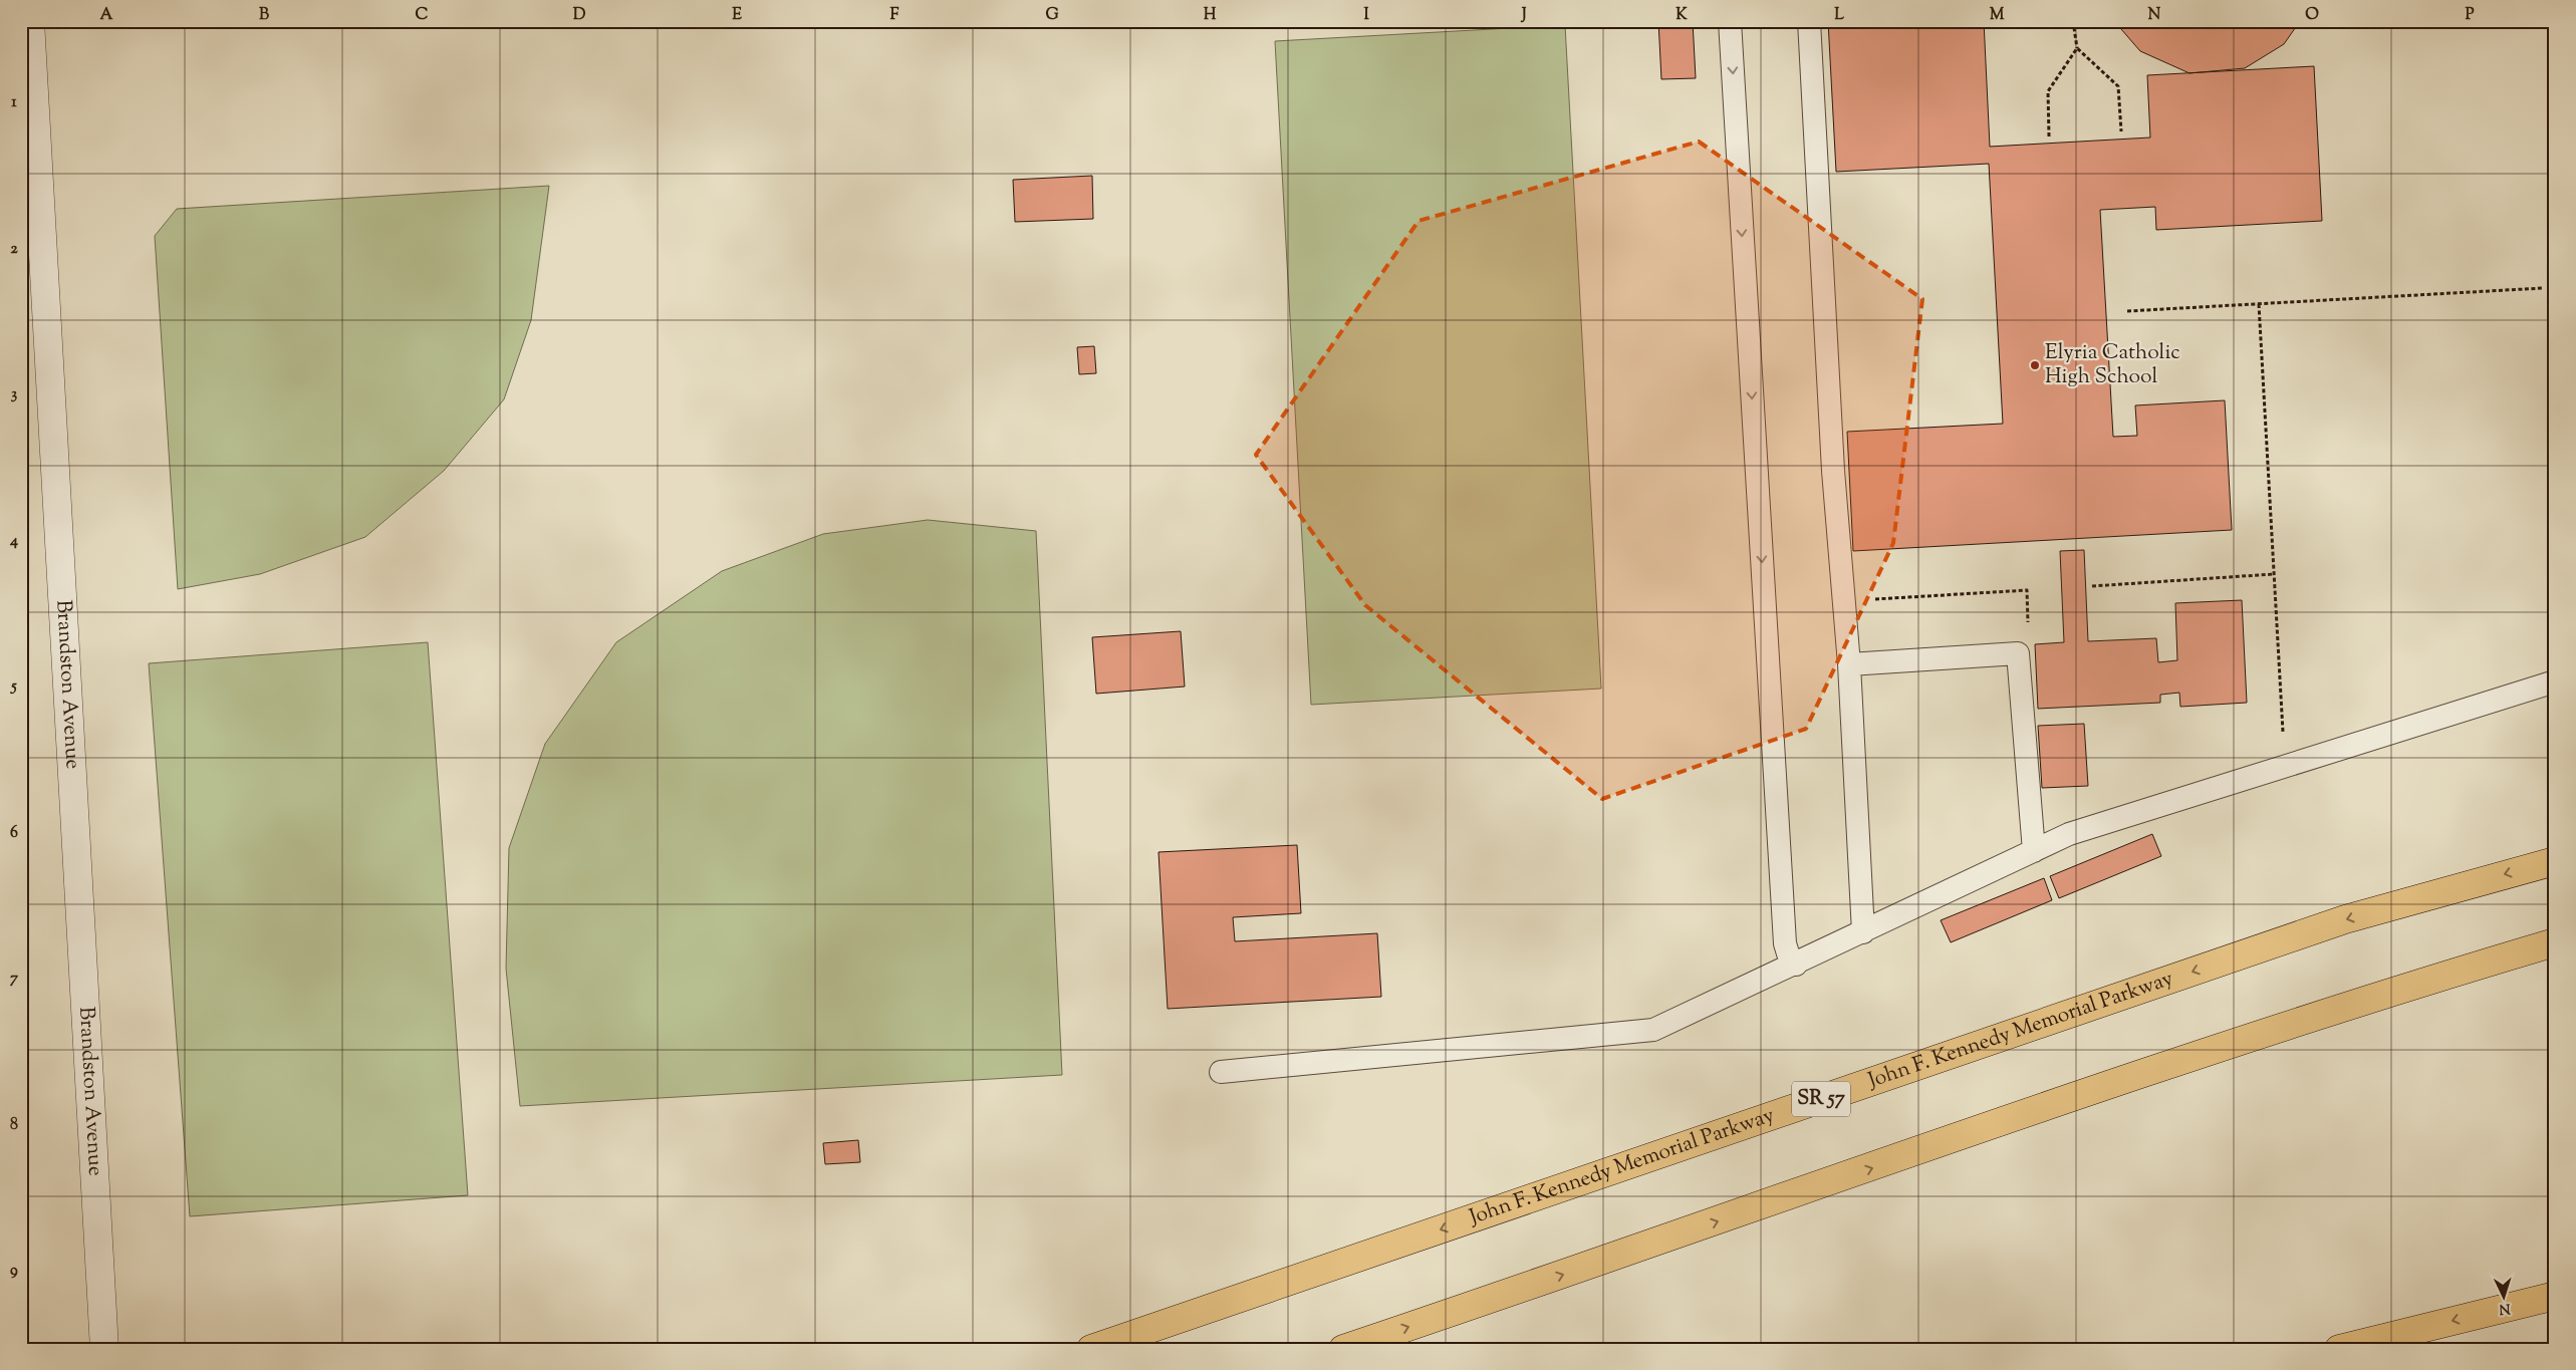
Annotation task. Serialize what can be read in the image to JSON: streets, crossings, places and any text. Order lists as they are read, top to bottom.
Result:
{
  "streets": {
    "highway": ["John F. Kennedy Memorial Parkway", "SR 57"],
    "street": ["Brandston Avenue"]
  },
  "places": ["Elyria Catholic High School"],
  "north": "bottom",
  "grid": {
    "columns": [
      "A",
      "B",
      "C",
      "D",
      "E",
      "F",
      "G",
      "H",
      "I",
      "J",
      "K",
      "L",
      "M",
      "N",
      "O",
      "P"
    ],
    "rows": [
      "1",
      "2",
      "3",
      "4",
      "5",
      "6",
      "7",
      "8",
      "9"
    ]
  }
}
